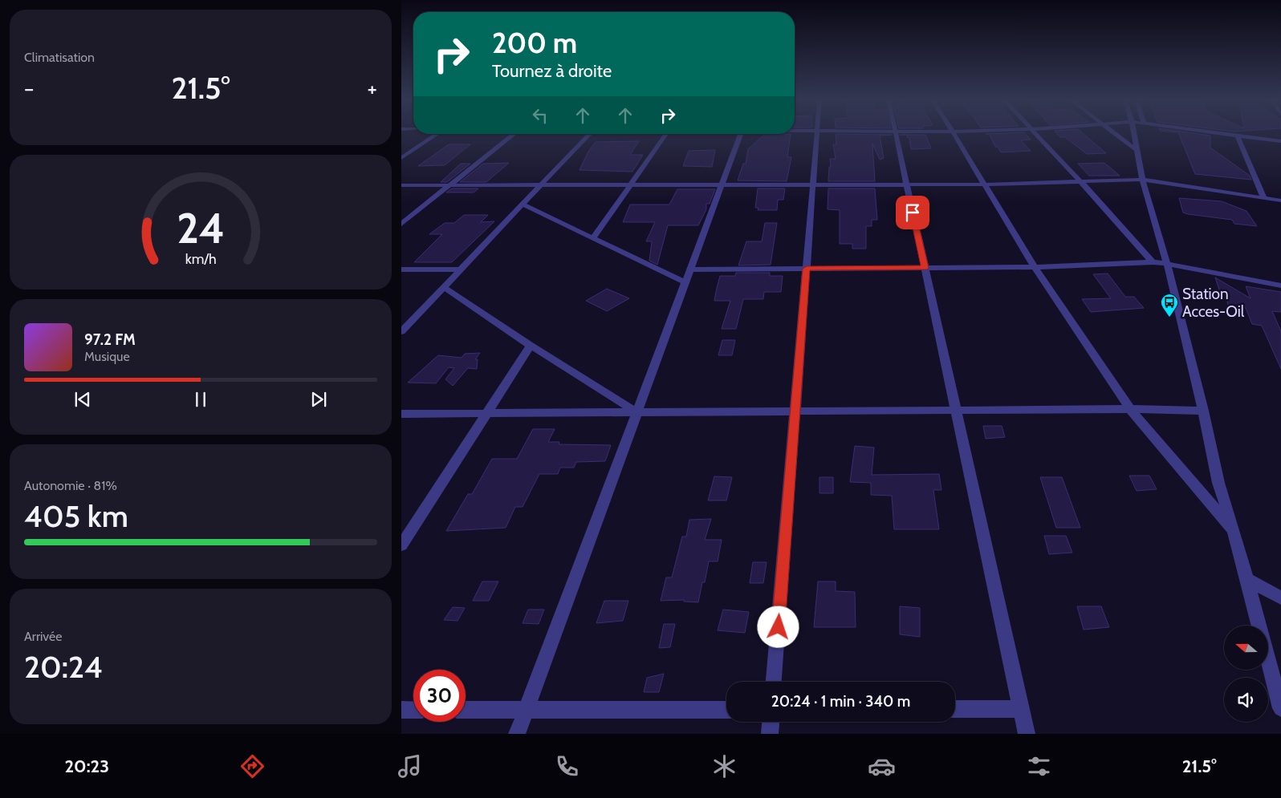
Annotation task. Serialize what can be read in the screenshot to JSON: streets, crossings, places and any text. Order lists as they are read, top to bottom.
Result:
{
  "places": {
    "bus stop": ["Station Acces-Oil"]
  },
  "north": "left",
  "page": {
    "tile": [
      "Climatisation",
      ["Autonomie · 81%", "405 km"],
      ["Arrivée", "20:24"]
    ],
    "turn": ["200 m", "Tournez à droite"],
    "heat": ["−", "21.5°", "+"],
    "song": ["97.2 FM", "Musique"],
    "limit": "30",
    "trip": "20:24 · 1 min · 340 m",
    "tabs": ["20:23", "21.5°"],
    "gauge": ["24", "km/h"]
  }
}
